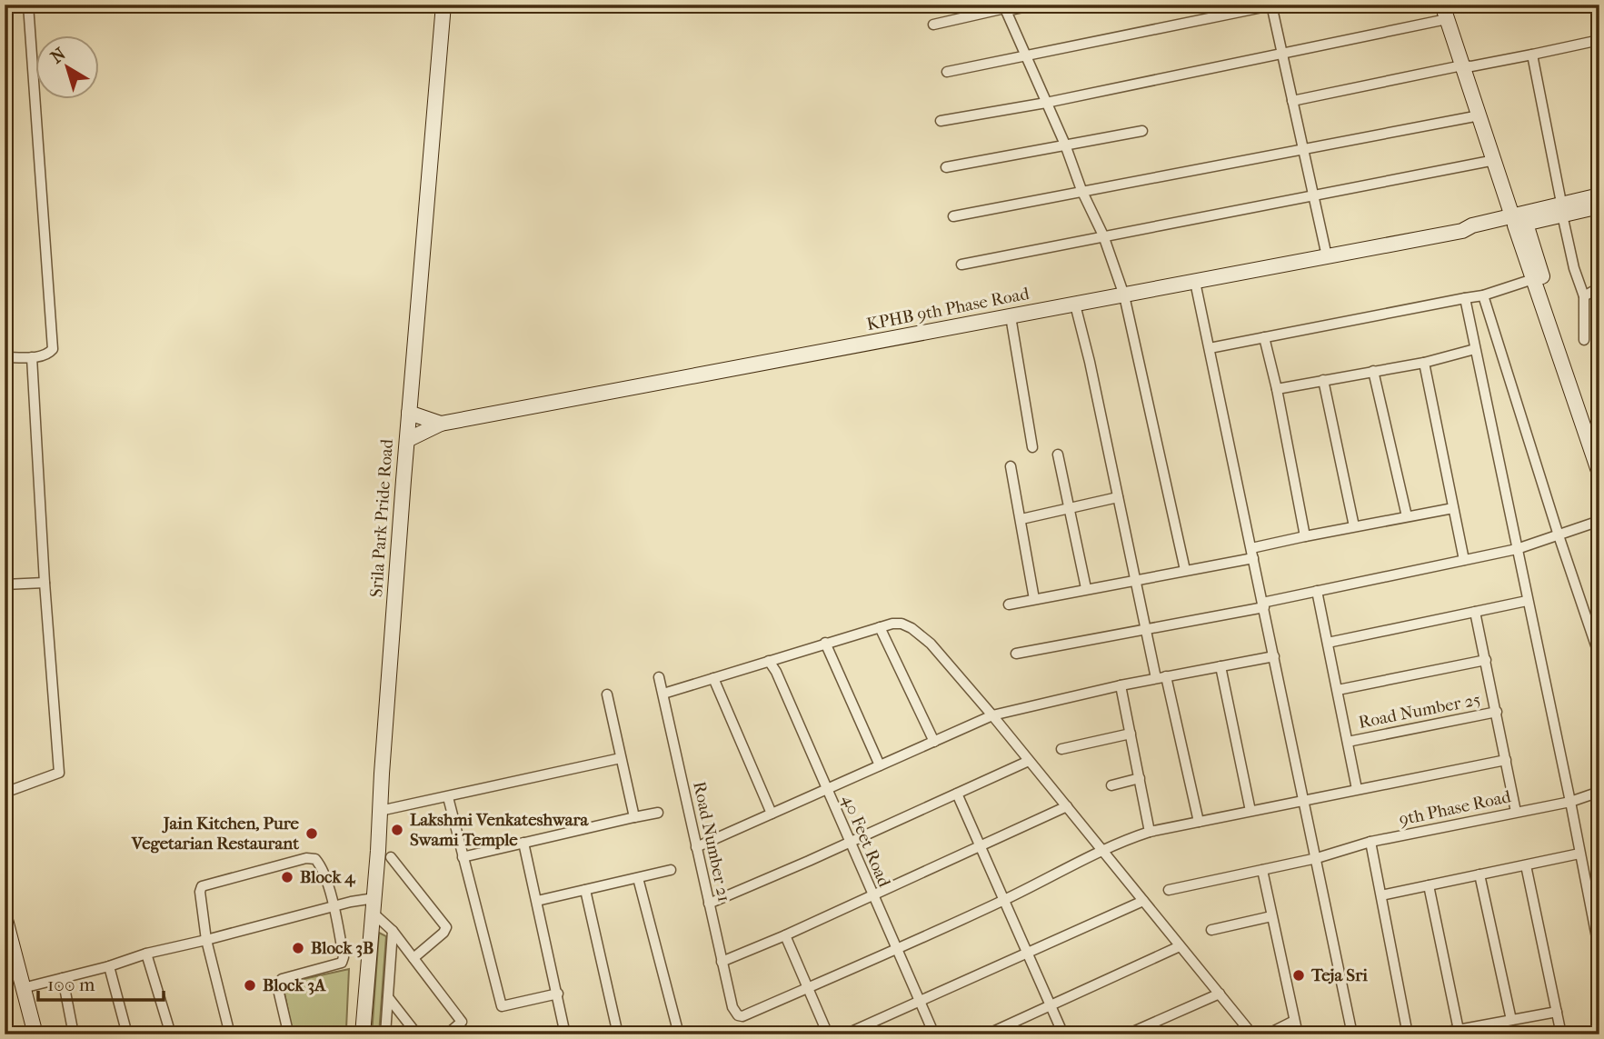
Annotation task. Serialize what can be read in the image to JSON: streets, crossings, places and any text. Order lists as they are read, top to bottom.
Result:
{
  "streets": {
    "street": [
      "KPHB 9th Phase Road",
      "Srila Park Pride Road",
      "Road Number 25",
      "9th Phase Road",
      "40 Feet Road",
      "Road Number 21"
    ]
  },
  "crossings": [
    ["KPHB 9th Phase Road", "Srila Park Pride Road"]
  ],
  "places": [
    "Lakshmi Venkateshwara Swami Temple",
    "Jain Kitchen, Pure Vegetarian Restaurant",
    "Block 4",
    "Block 3B",
    "Teja Sri",
    "Block 3A"
  ],
  "scale_bar": "100 m",
  "north": "top left"
}
